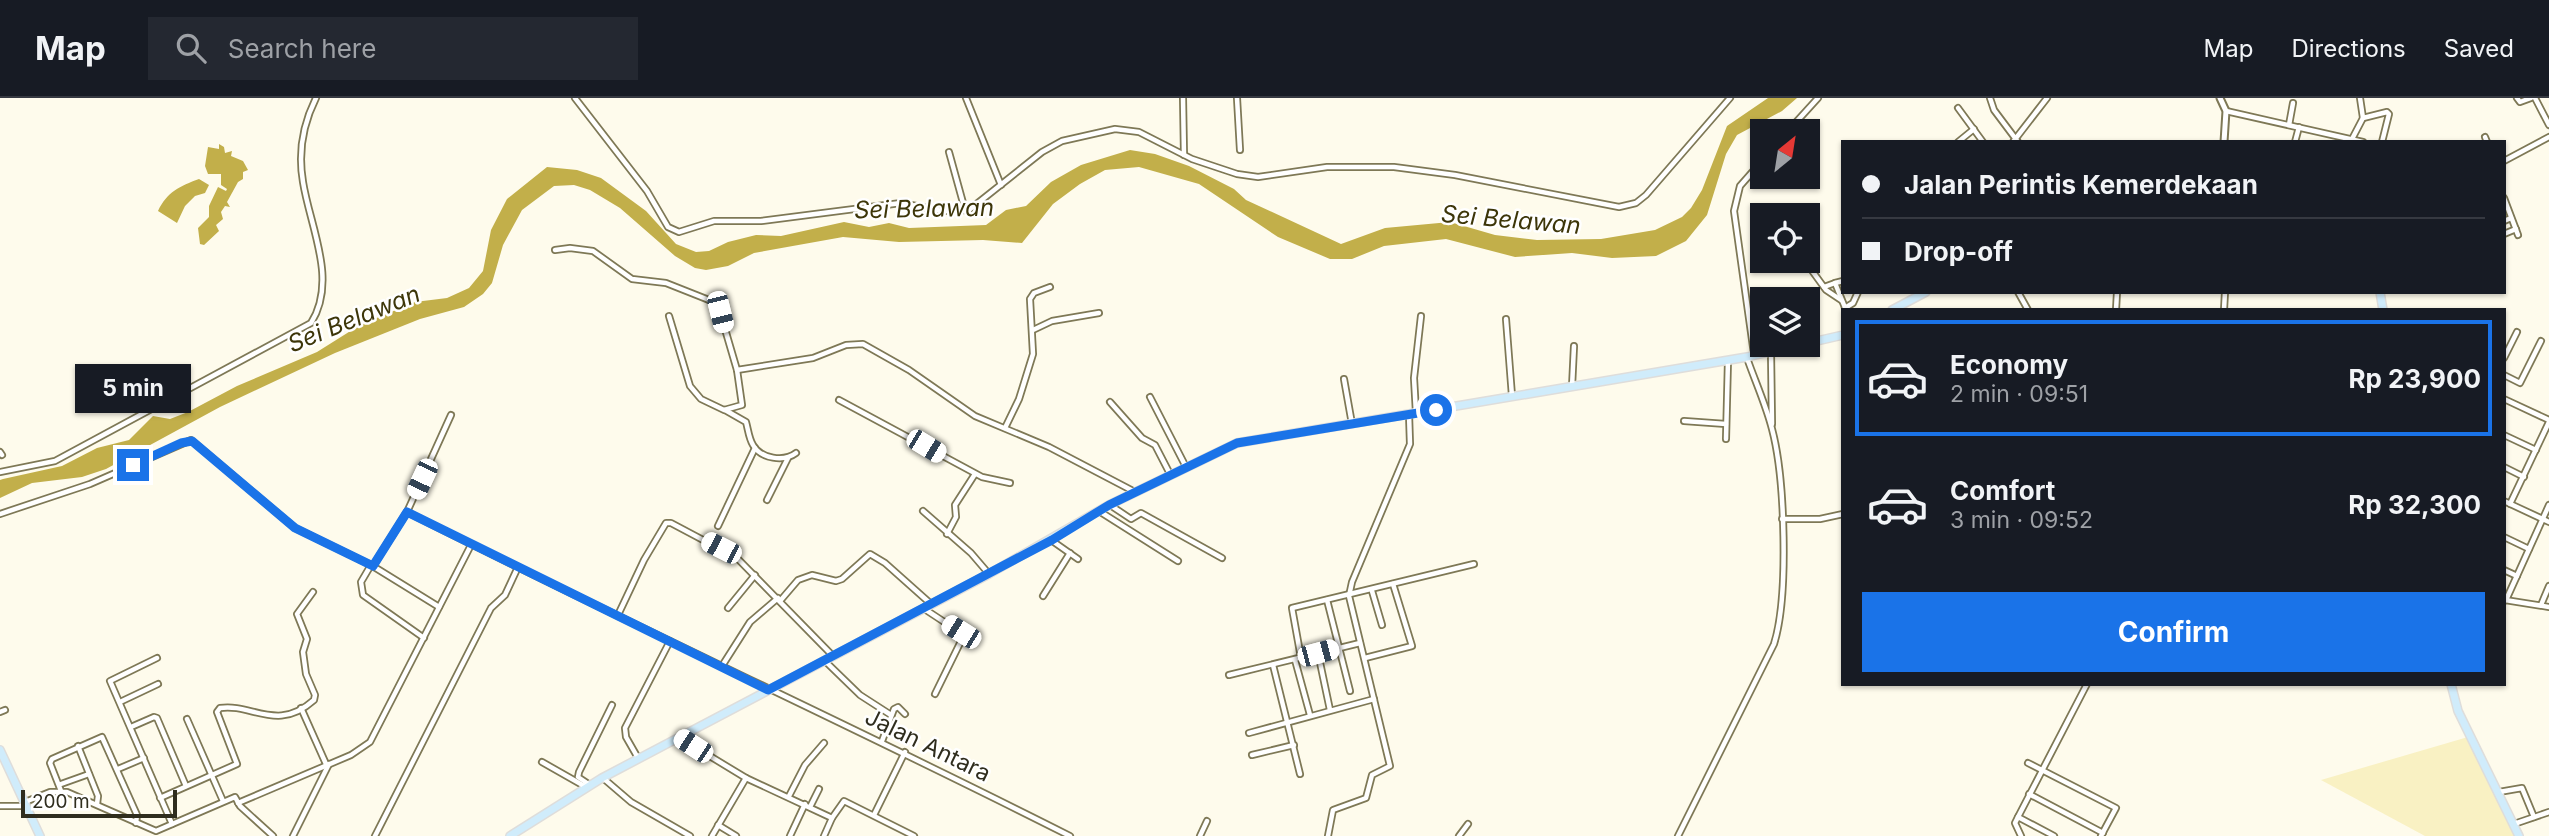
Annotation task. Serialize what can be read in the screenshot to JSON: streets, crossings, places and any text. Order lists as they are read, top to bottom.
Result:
{
  "streets": {
    "street": ["Jalan Antara"]
  },
  "water": ["Sei Belawan"],
  "scale_bar": "200 m",
  "north": "top right",
  "page": {
    "header": "Map",
    "search": "Search here",
    "nav": ["Map", "Directions", "Saved"],
    "banner": ["Jalan Perintis Kemerdekaan", "Drop-off"],
    "list": [
      {
        "name": "Economy",
        "note": "2 min · 09:51",
        "value": "Rp 23,900"
      },
      {
        "name": "Comfort",
        "note": "3 min · 09:52",
        "value": "Rp 32,300"
      }
    ],
    "bubble": "5 min",
    "buttons": "Confirm",
    "scale": "200 m"
  }
}
